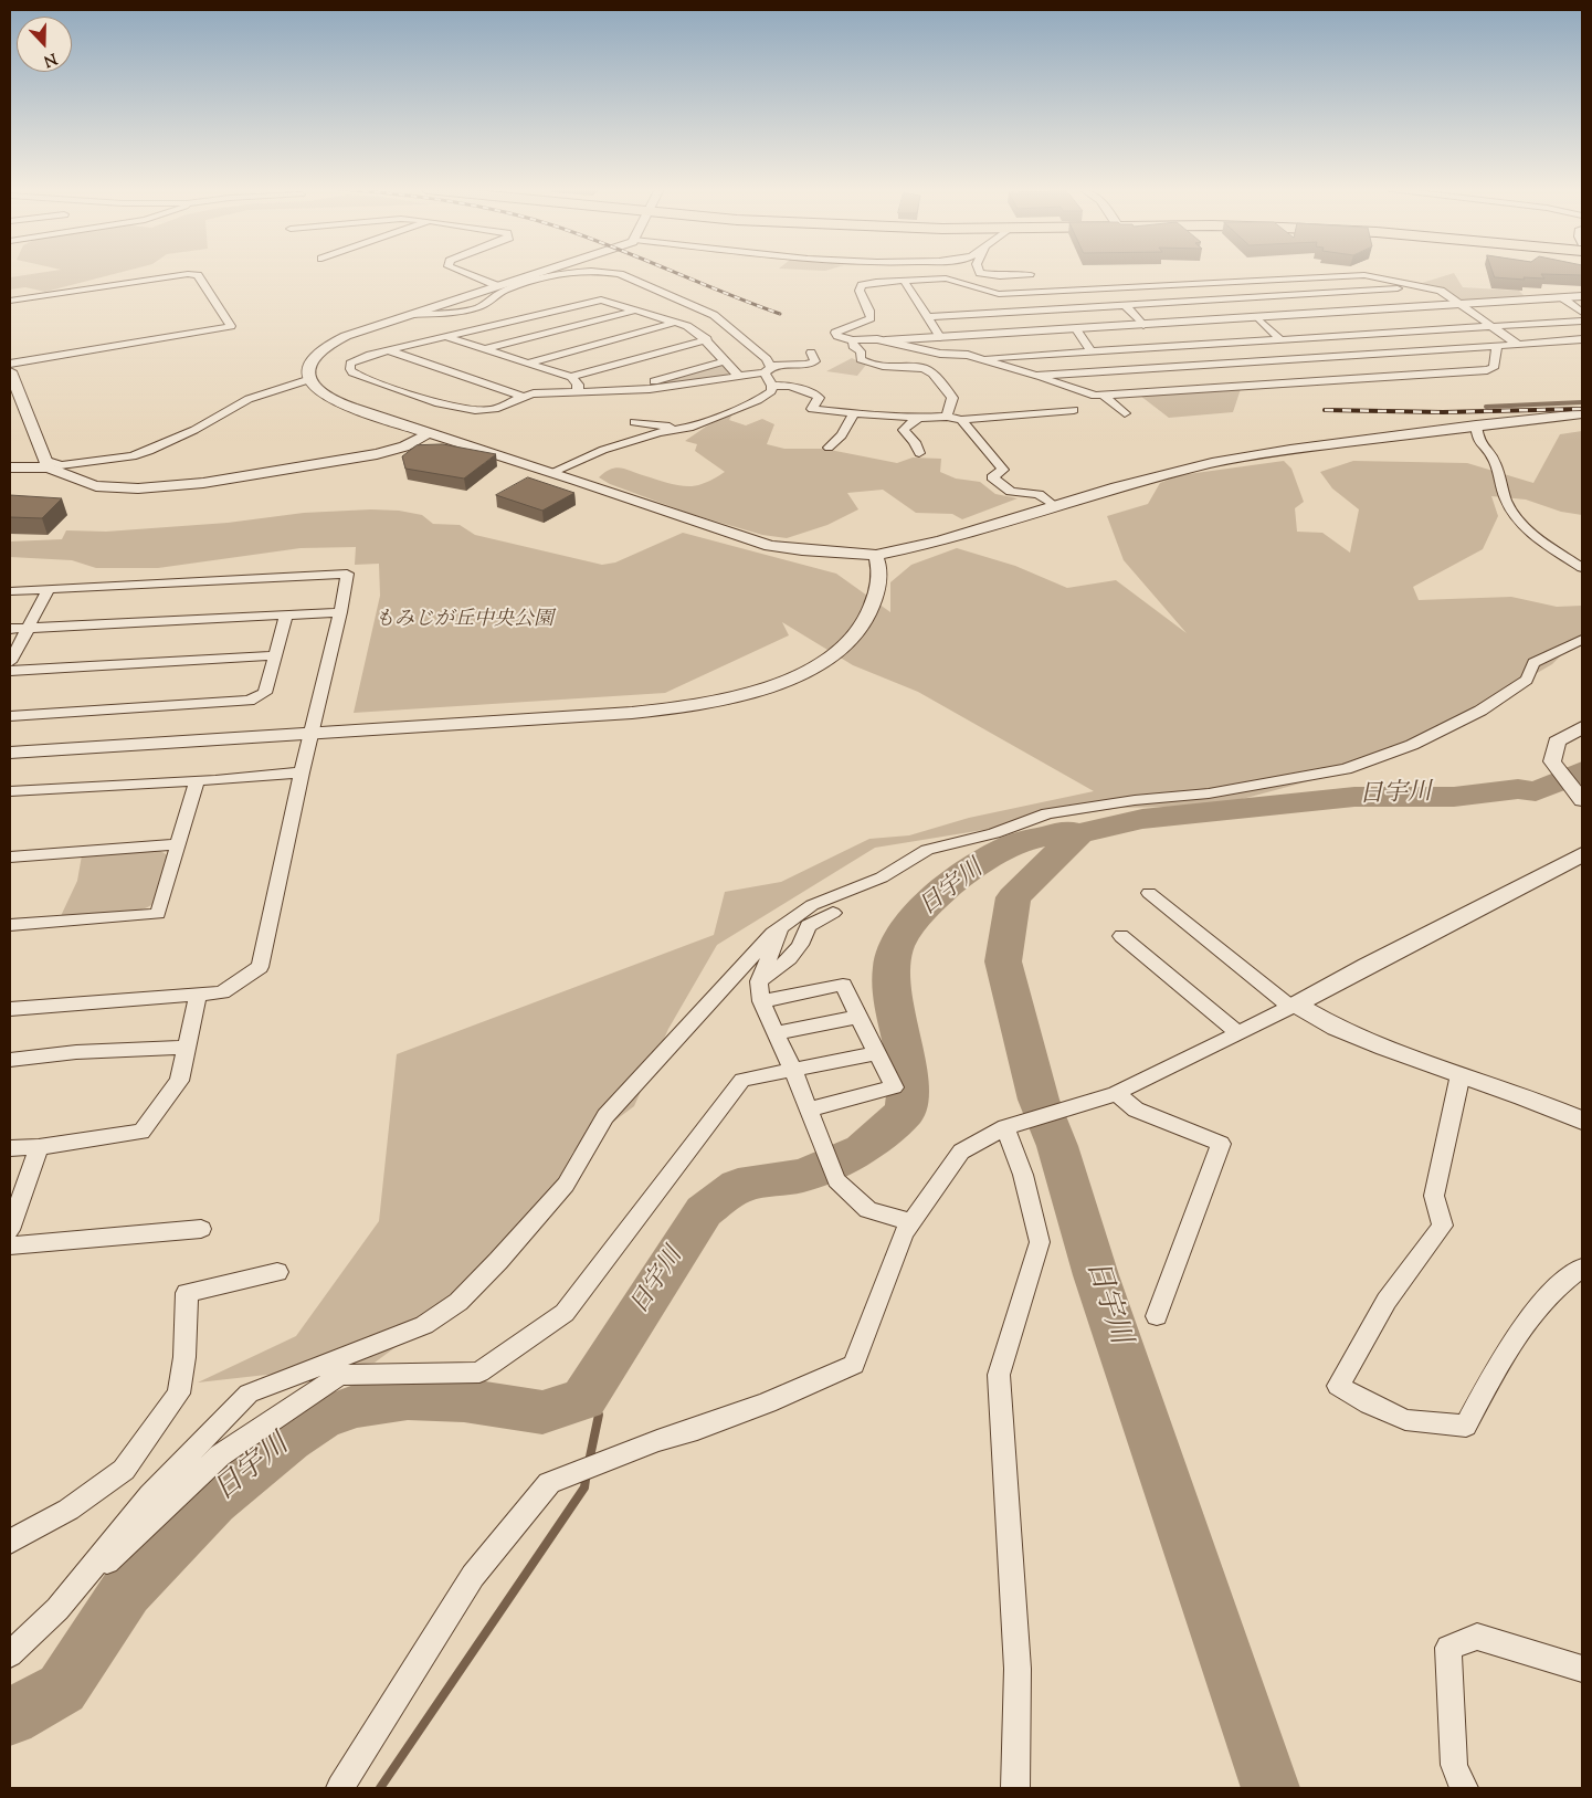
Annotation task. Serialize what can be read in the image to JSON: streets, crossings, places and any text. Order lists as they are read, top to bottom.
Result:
{
  "water": ["日宇川"],
  "parks": ["もみじが丘中央公園"],
  "north": "bottom"
}
